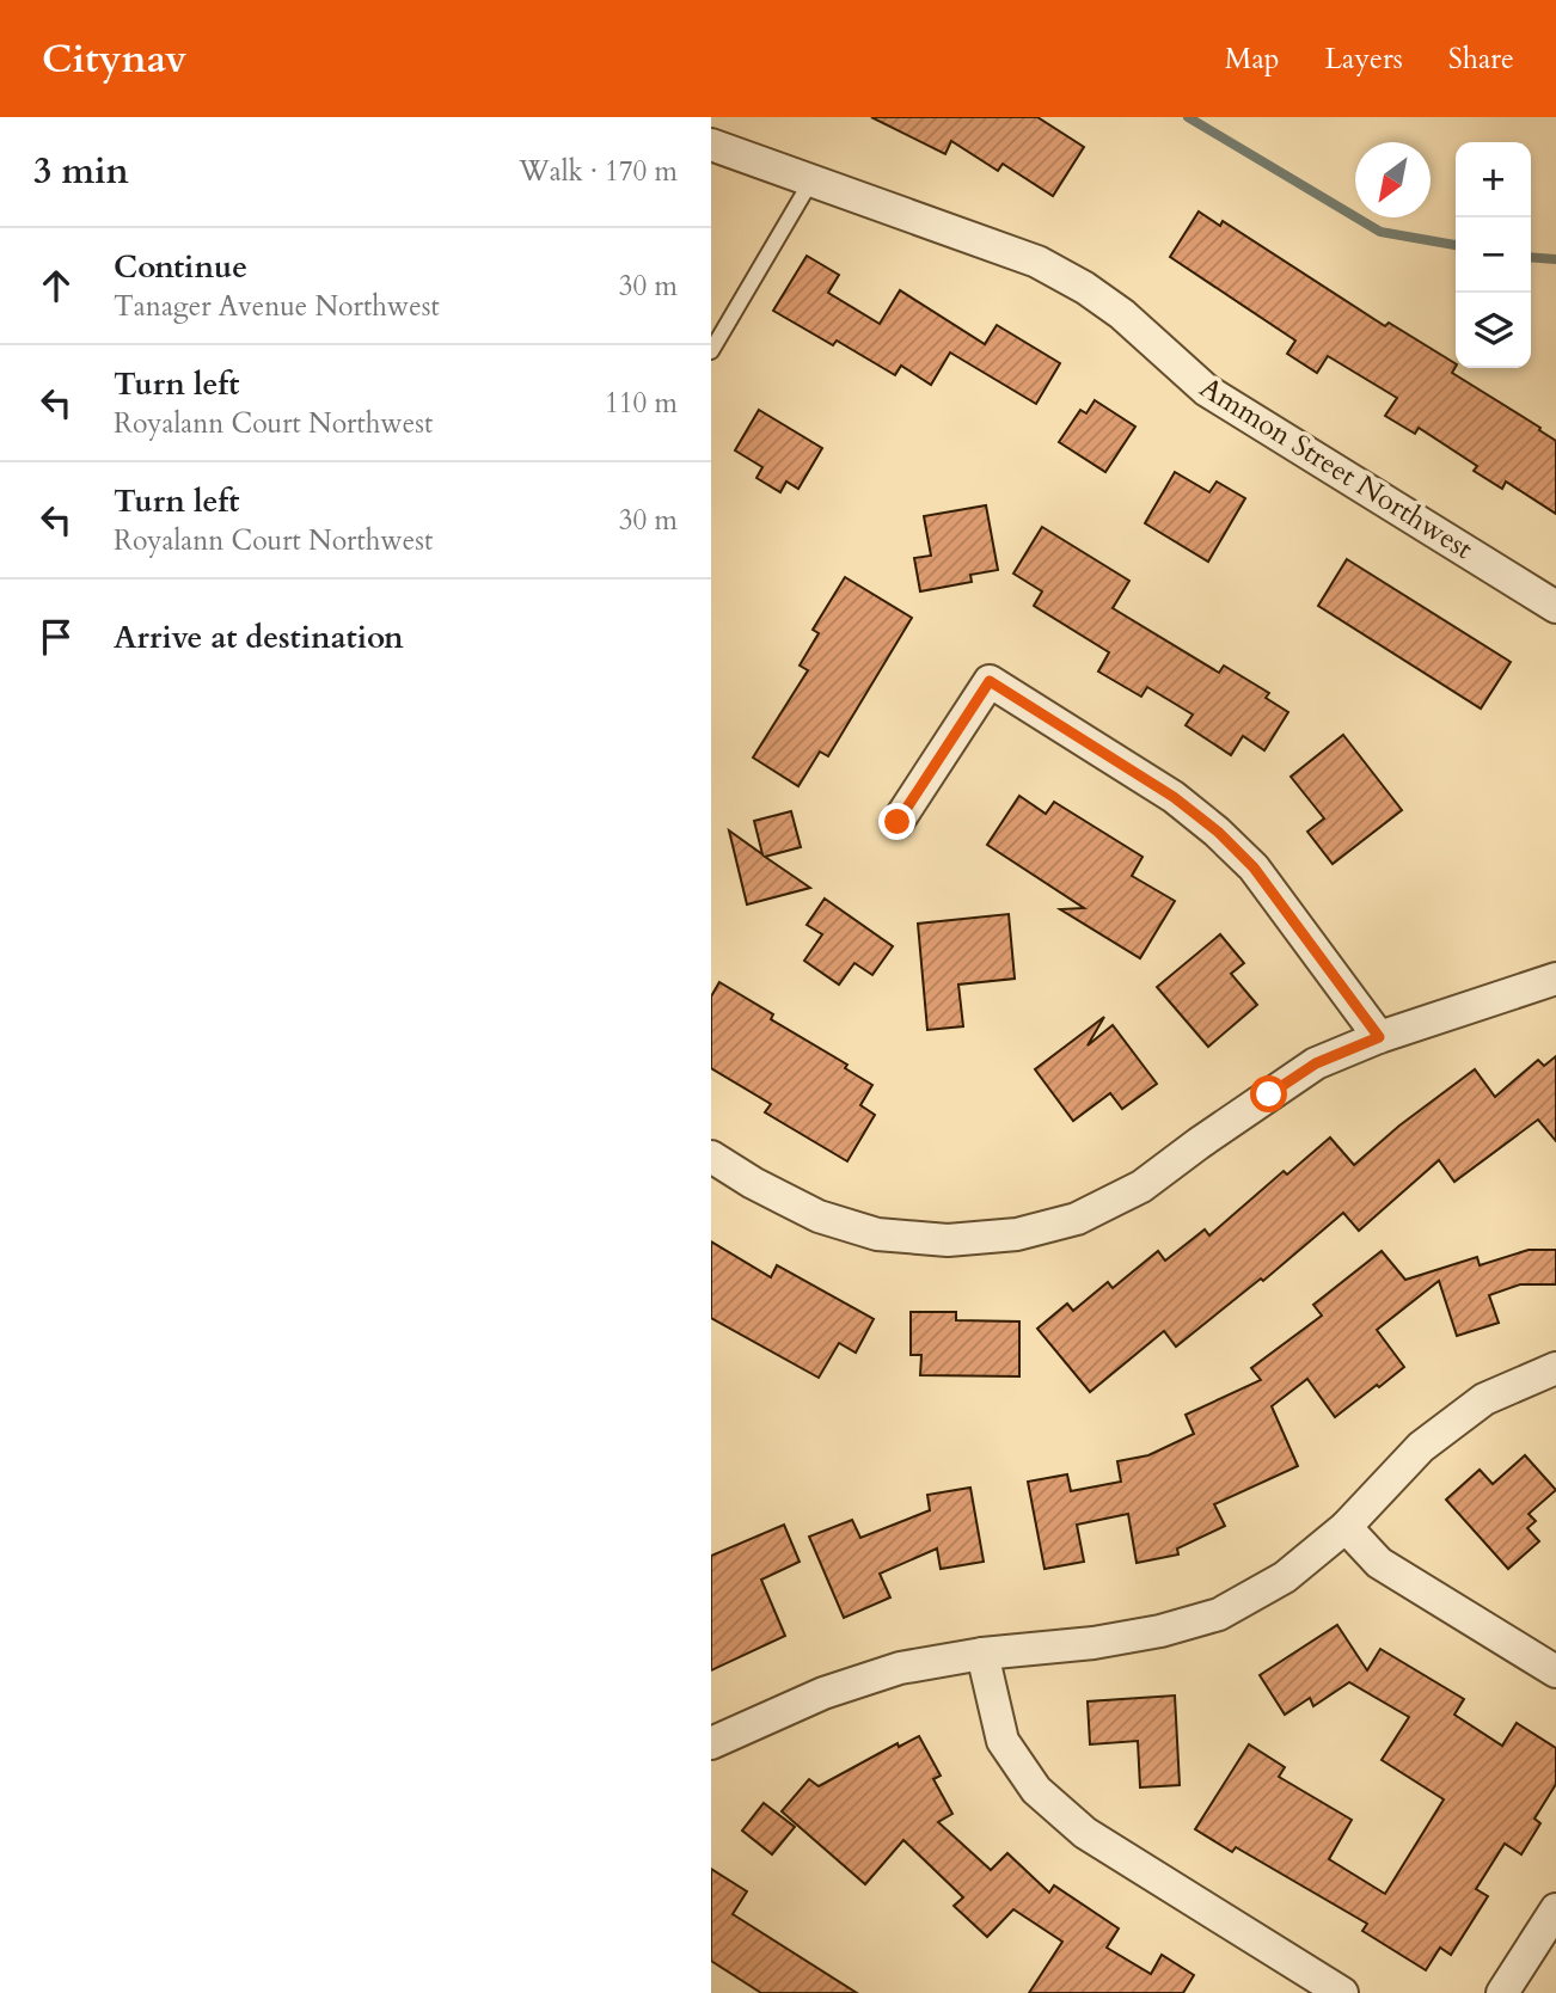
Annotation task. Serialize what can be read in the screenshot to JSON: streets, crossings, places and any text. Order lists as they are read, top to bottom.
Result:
{
  "streets": {
    "street": ["Ammon Street Northwest"]
  },
  "north": "bottom left",
  "page": {
    "header": "Citynav",
    "nav": ["Map", "Layers", "Share"],
    "heading": ["3 min", "Walk · 170 m"],
    "map_buttons": ["+", "−"],
    "list": [
      ["Continue", "Tanager Avenue Northwest", "30 m"],
      ["Turn left", "Royalann Court Northwest", "110 m"],
      ["Turn left", "Royalann Court Northwest", "30 m"],
      "Arrive at destination"
    ]
  }
}
